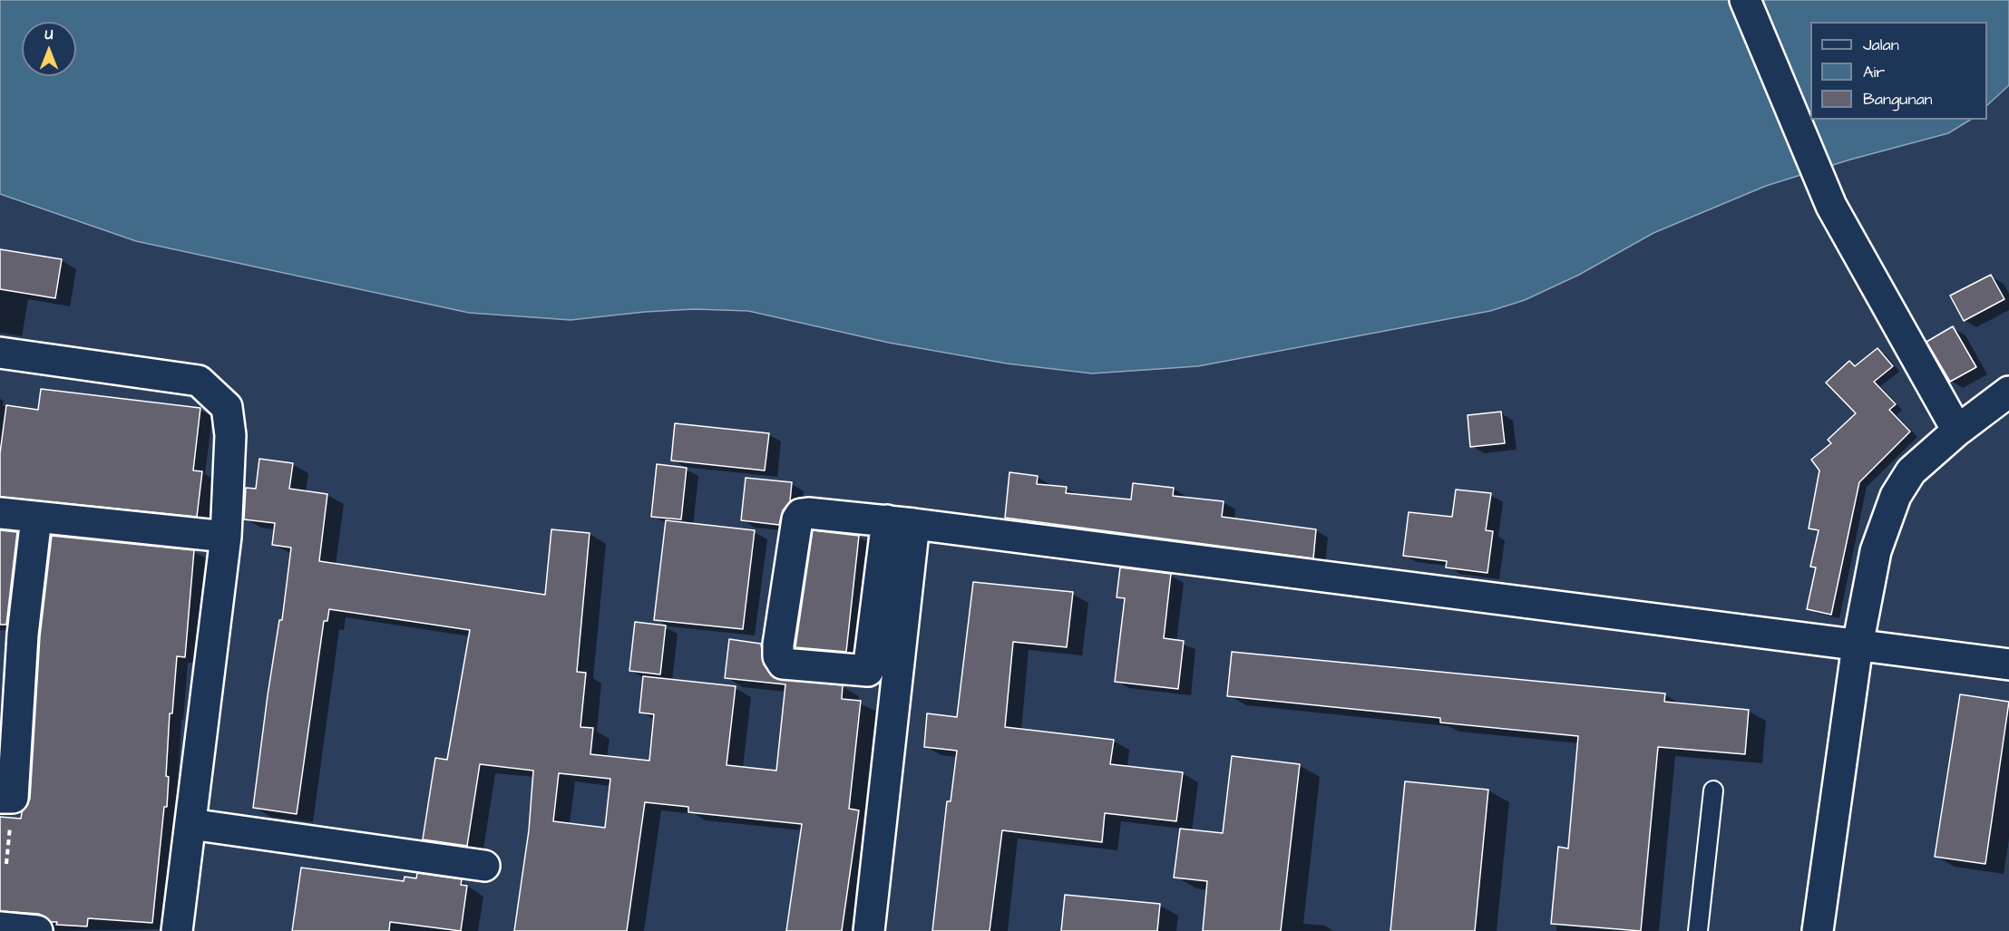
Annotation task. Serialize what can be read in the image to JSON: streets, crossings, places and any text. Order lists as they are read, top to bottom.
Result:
{
  "legend": ["Jalan", "Air", "Bangunan"],
  "north": "top"
}
